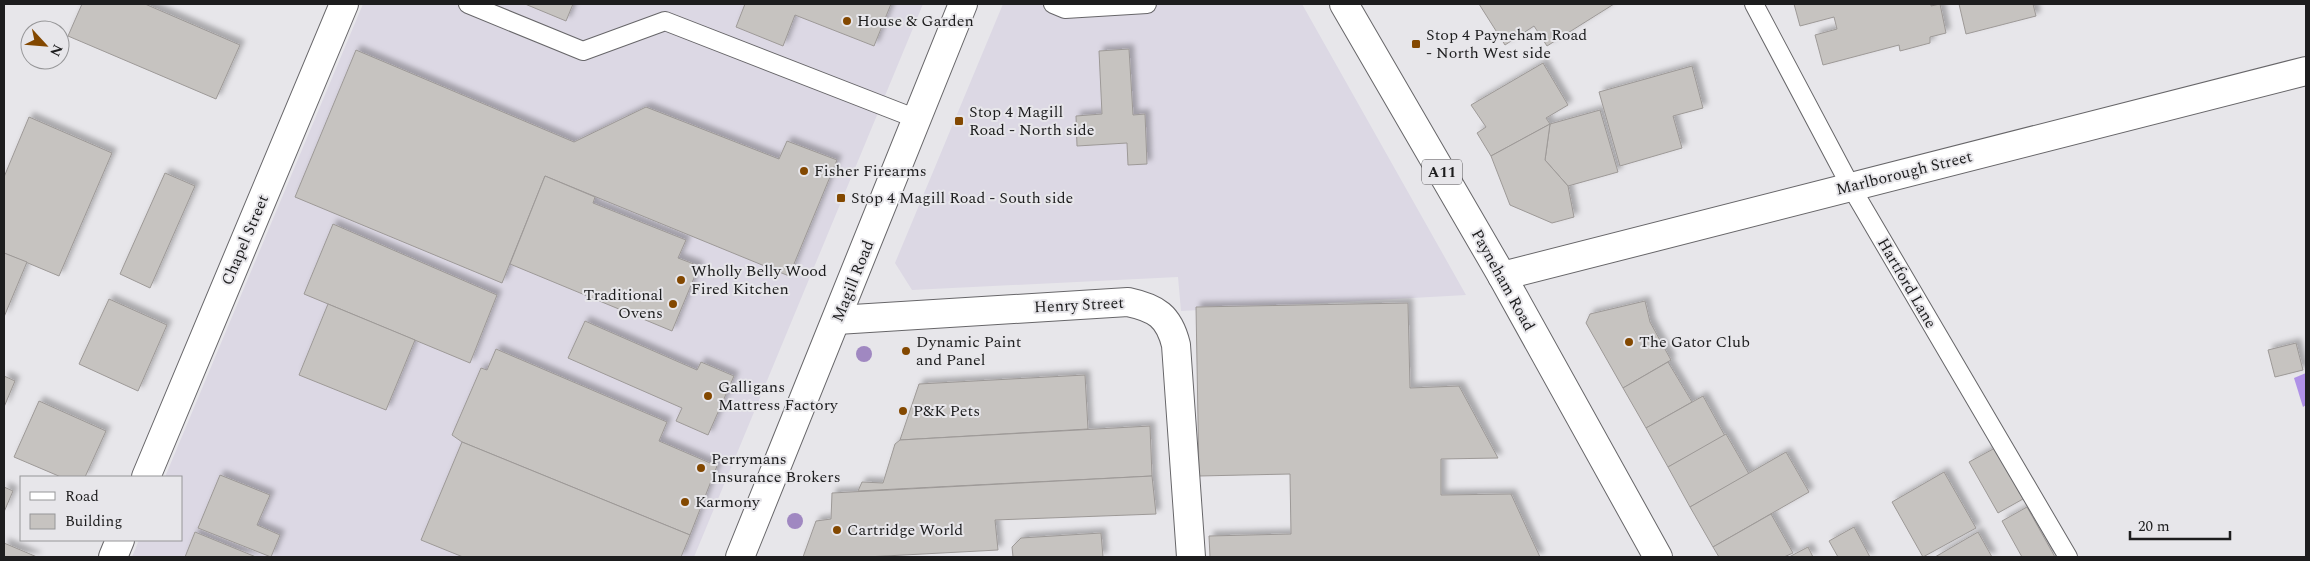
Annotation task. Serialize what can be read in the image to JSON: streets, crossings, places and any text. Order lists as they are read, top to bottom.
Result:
{
  "streets": {
    "street": [
      "A11",
      "Marlborough Street",
      "Chapel Street",
      "Payneham Road",
      "Magill Road",
      "Henry Street"
    ],
    "lane": ["Hartford Lane"]
  },
  "crossings": [
    ["Marlborough Street", "Payneham Road"],
    ["Marlborough Street", "Hartford Lane"],
    ["Magill Road", "Henry Street"]
  ],
  "places": {
    "other": [
      "House & Garden",
      "Fisher Firearms",
      "Wholly Belly Wood Fired Kitchen",
      "Traditional Ovens",
      "The Gator Club",
      "Dynamic Paint and Panel",
      "Galligans Mattress Factory",
      "P&K Pets",
      "Perrymans Insurance Brokers",
      "Karmony",
      "Cartridge World"
    ],
    "transit": ["Stop 4 Payneham Road - North West side", "Stop 4 Magill Road - North side", "Stop 4 Magill Road - South side"]
  },
  "legend": ["Road", "Building"],
  "scale_bar": "20 m",
  "north": "bottom right"
}
